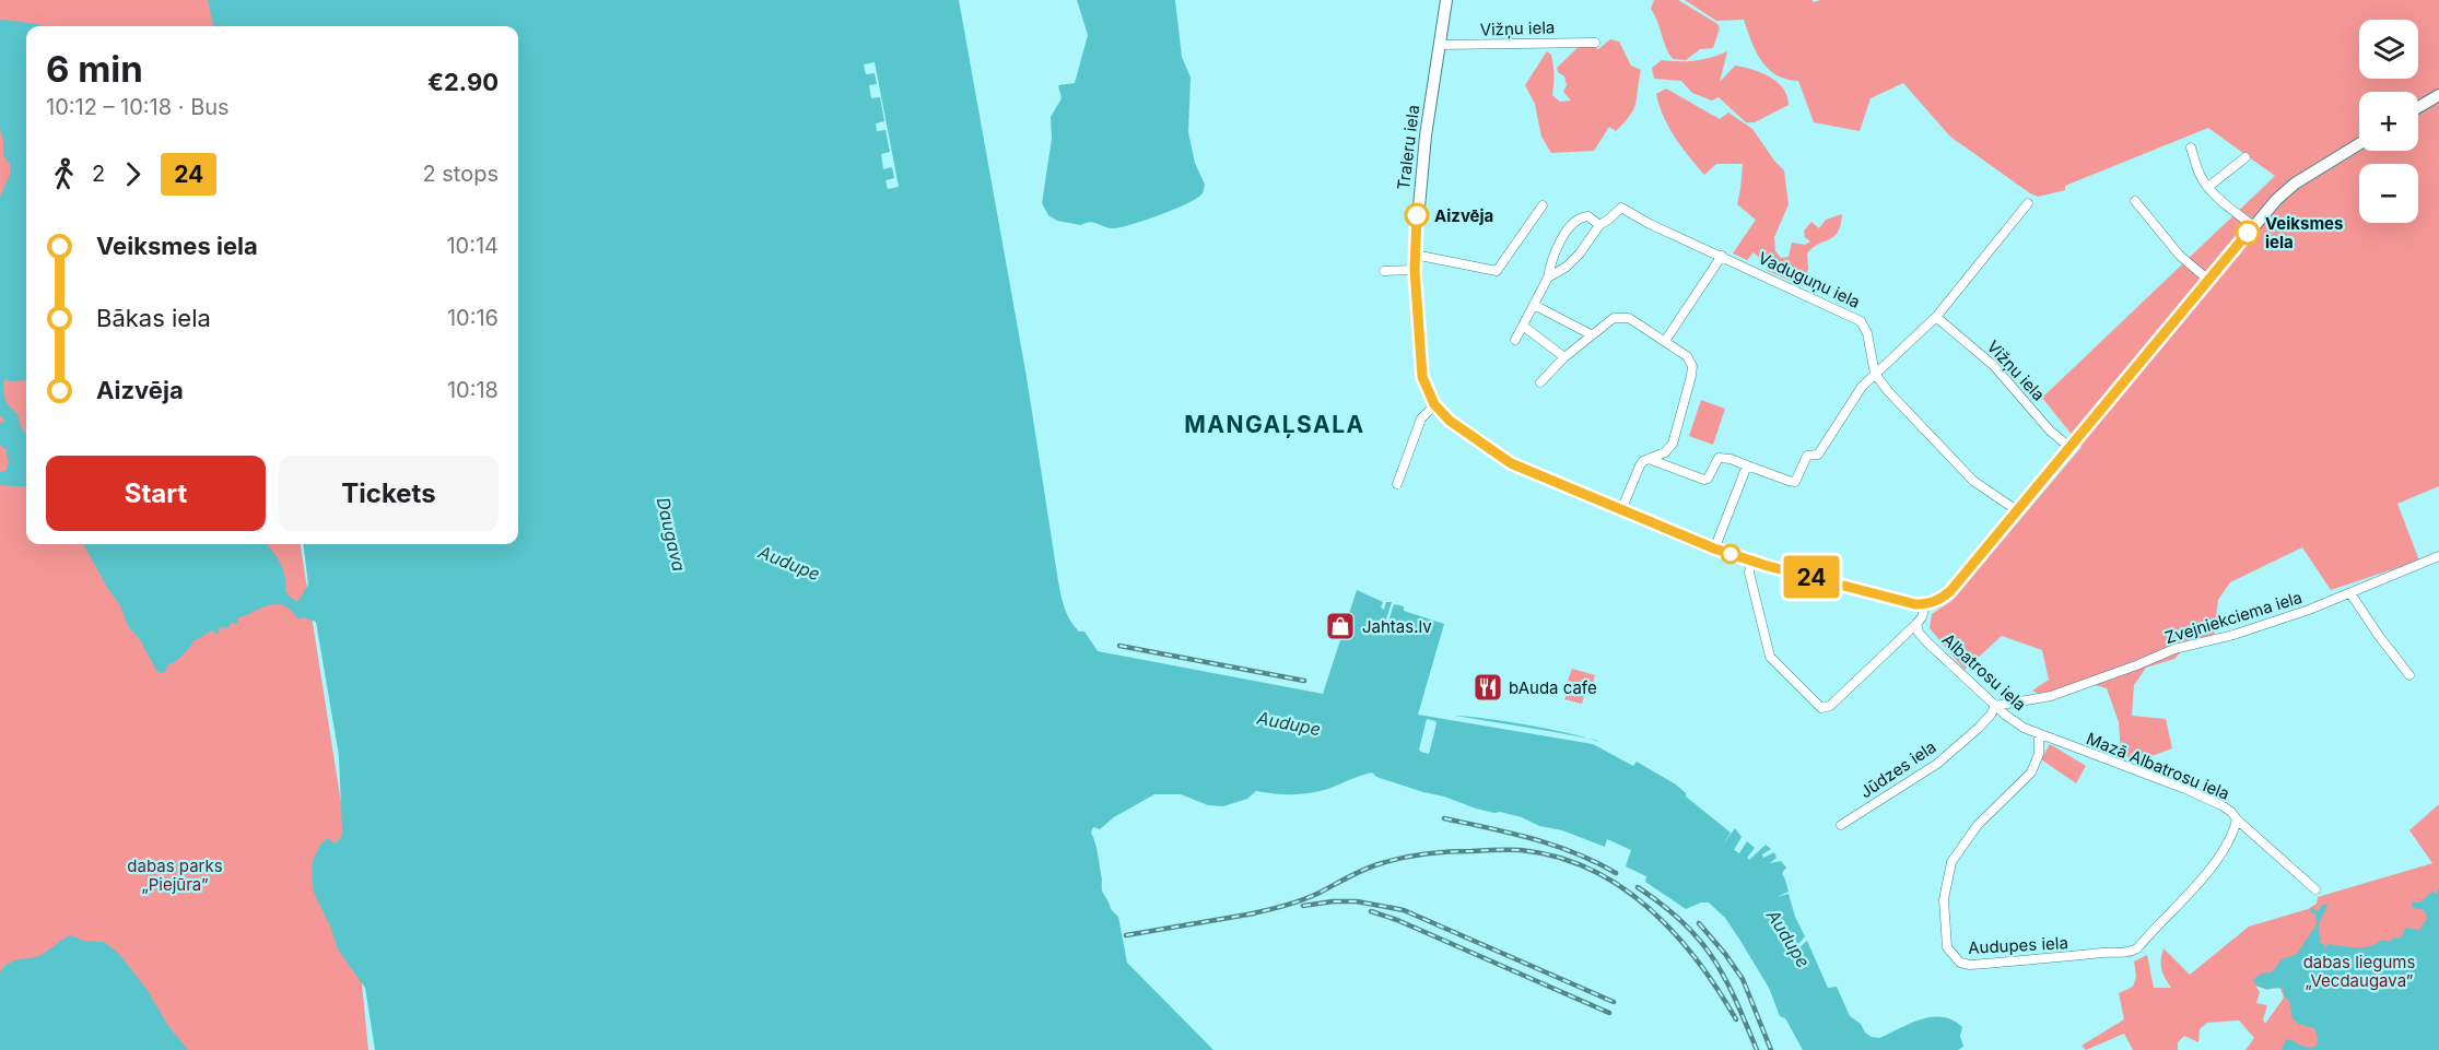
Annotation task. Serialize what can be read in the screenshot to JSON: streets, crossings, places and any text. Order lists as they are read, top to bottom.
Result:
{
  "streets": {
    "main road": ["Traleru iela"],
    "street": [
      "Vižņu iela",
      "Vaduguņu iela",
      "Zvejniekciema iela",
      "Albatrosu iela",
      "Mazā Albatrosu iela",
      "Jūdzes iela",
      "Audupes iela"
    ]
  },
  "crossings": [
    ["Vižņu iela", "Traleru iela"],
    ["Zvejniekciema iela", "Albatrosu iela"],
    ["Zvejniekciema iela", "Jūdzes iela"],
    ["Albatrosu iela", "Mazā Albatrosu iela"],
    ["Albatrosu iela", "Jūdzes iela"],
    ["Albatrosu iela", "Audupes iela"],
    ["Mazā Albatrosu iela", "Audupes iela"]
  ],
  "districts": ["MANGAĻSALA"],
  "water": ["Daugava", "Audupe"],
  "parks": ["dabas parks „Piejūra”", "dabas liegums „Vecdaugava”"],
  "places": {
    "other": ["Aizvēja", "Veiksmes iela"],
    "shop": ["Jahtas.lv"],
    "restaurant": ["bAuda cafe"]
  },
  "lines": ["bus line 24"],
  "page": {
    "on_map": "24",
    "map_buttons": ["+", "−"],
    "heading": ["6 min", "10:12 – 10:18 · Bus", "€2.90"],
    "legs": ["2", "24", "2 stops"],
    "list": [
      {
        "name": "Veiksmes iela",
        "value": "10:14"
      },
      {
        "name": "Bākas iela",
        "value": "10:16"
      },
      {
        "name": "Aizvēja",
        "value": "10:18"
      }
    ],
    "buttons": ["Start", "Tickets"]
  }
}
